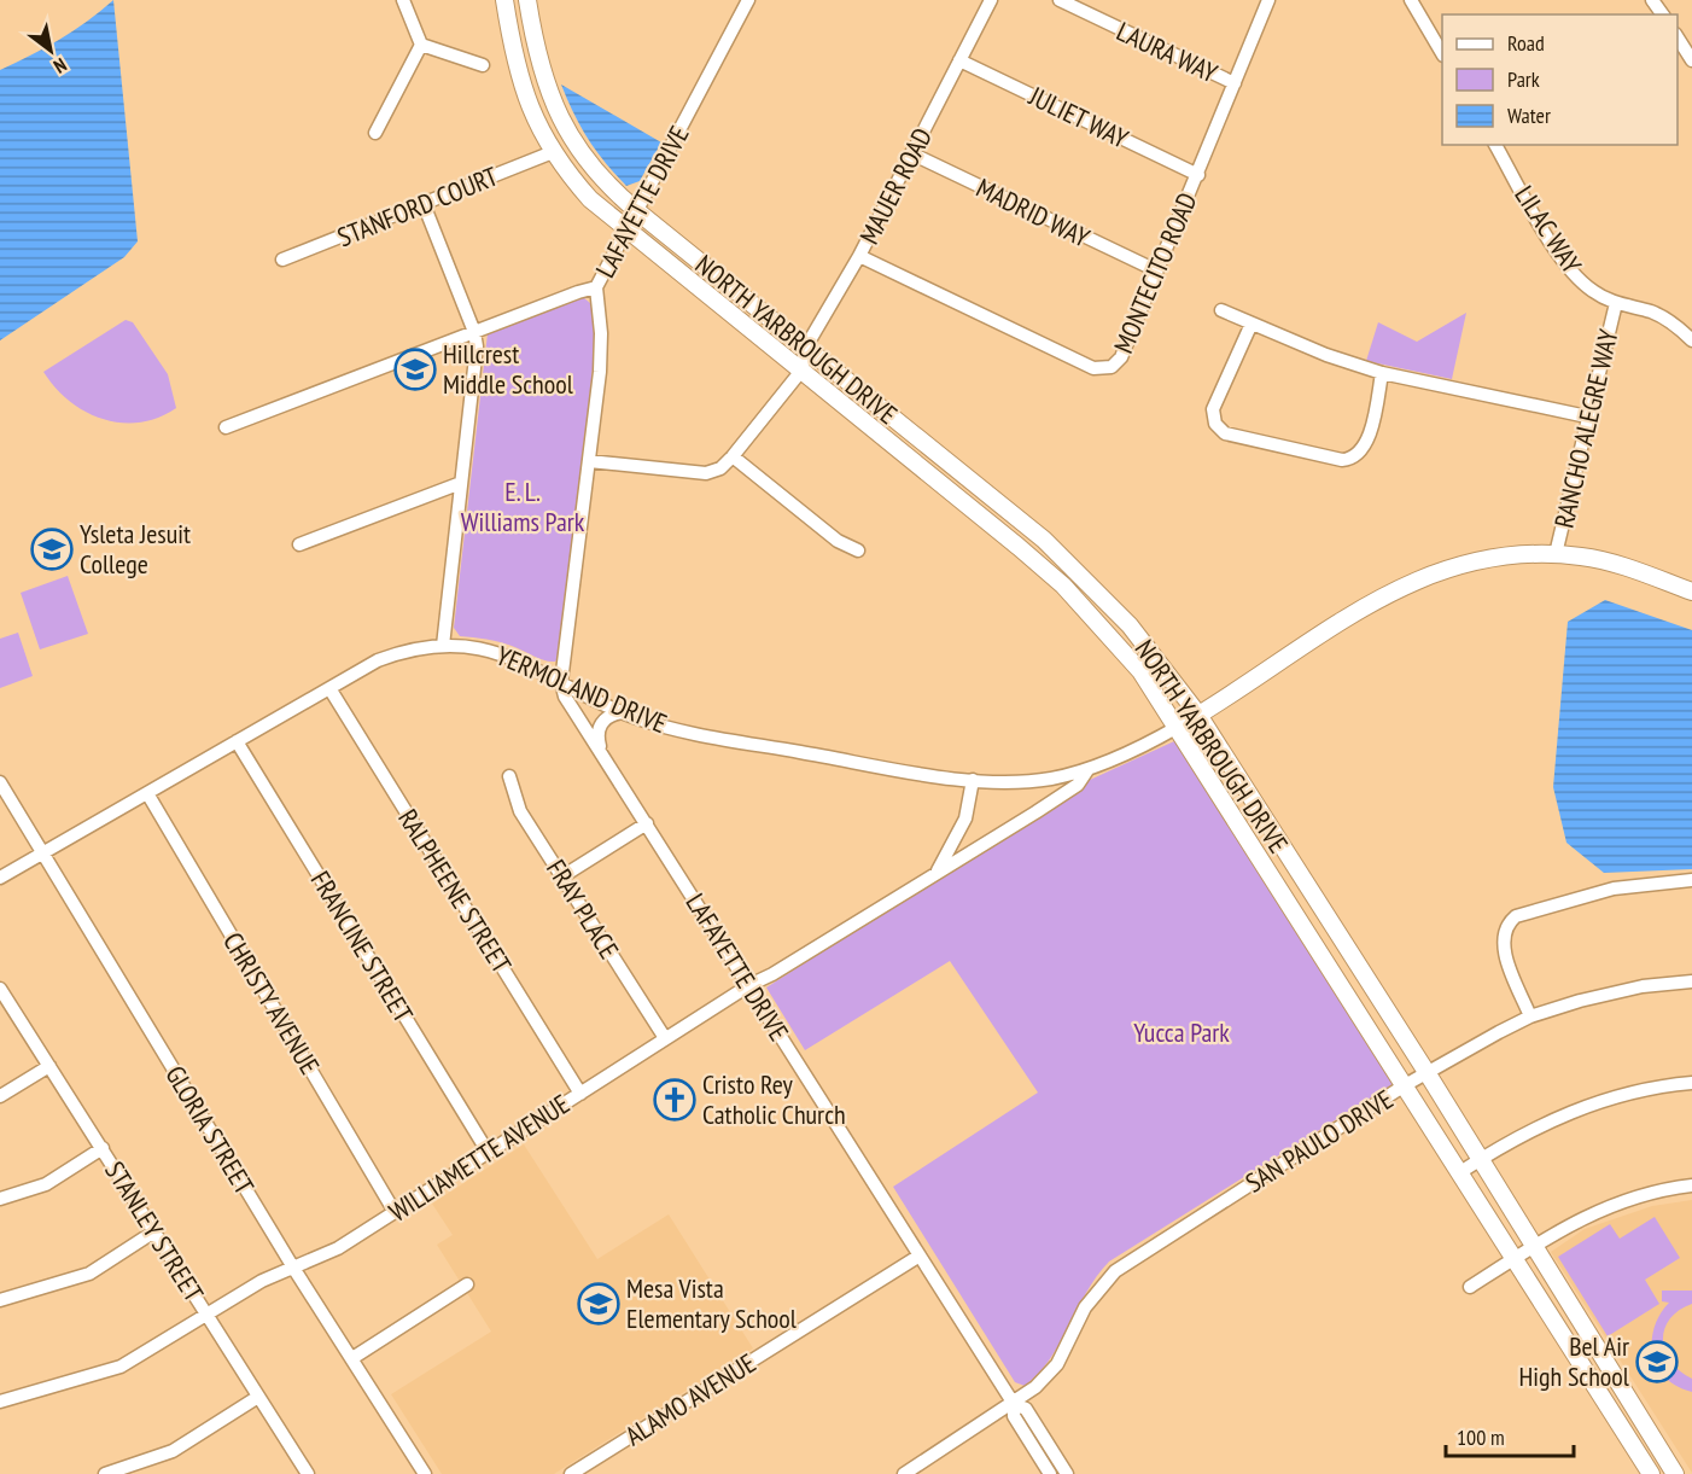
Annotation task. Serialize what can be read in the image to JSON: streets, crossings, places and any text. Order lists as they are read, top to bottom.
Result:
{
  "streets": {
    "main road": ["NORTH YARBROUGH DRIVE"],
    "street": [
      "LAURA WAY",
      "JULIET WAY",
      "MAUER ROAD",
      "LAFAYETTE DRIVE",
      "STANFORD COURT",
      "MADRID WAY",
      "LILAC WAY",
      "MONTECITO ROAD",
      "RANCHO ALEGRE WAY",
      "YERMOLAND DRIVE",
      "RALPHEENE STREET",
      "FRAY PLACE",
      "FRANCINE STREET",
      "CHRISTY AVENUE",
      "GLORIA STREET",
      "SAN PAULO DRIVE",
      "WILLIAMETTE AVENUE",
      "STANLEY STREET",
      "ALAMO AVENUE"
    ]
  },
  "crossings": [
    ["LAURA WAY", "MONTECITO ROAD"],
    ["JULIET WAY", "MAUER ROAD"],
    ["JULIET WAY", "MONTECITO ROAD"],
    ["MAUER ROAD", "MADRID WAY"],
    ["MAUER ROAD", "MONTECITO ROAD"],
    ["MAUER ROAD", "NORTH YARBROUGH DRIVE"],
    ["LAFAYETTE DRIVE", "NORTH YARBROUGH DRIVE"],
    ["LAFAYETTE DRIVE", "YERMOLAND DRIVE"],
    ["LAFAYETTE DRIVE", "SAN PAULO DRIVE"],
    ["LAFAYETTE DRIVE", "WILLIAMETTE AVENUE"],
    ["LAFAYETTE DRIVE", "ALAMO AVENUE"],
    ["STANFORD COURT", "NORTH YARBROUGH DRIVE"],
    ["MADRID WAY", "MONTECITO ROAD"],
    ["LILAC WAY", "RANCHO ALEGRE WAY"],
    ["NORTH YARBROUGH DRIVE", "SAN PAULO DRIVE"],
    ["NORTH YARBROUGH DRIVE", "WILLIAMETTE AVENUE"],
    ["YERMOLAND DRIVE", "RALPHEENE STREET"],
    ["YERMOLAND DRIVE", "FRANCINE STREET"],
    ["YERMOLAND DRIVE", "CHRISTY AVENUE"],
    ["YERMOLAND DRIVE", "GLORIA STREET"],
    ["YERMOLAND DRIVE", "WILLIAMETTE AVENUE"],
    ["RALPHEENE STREET", "WILLIAMETTE AVENUE"],
    ["FRAY PLACE", "WILLIAMETTE AVENUE"],
    ["FRANCINE STREET", "WILLIAMETTE AVENUE"],
    ["CHRISTY AVENUE", "WILLIAMETTE AVENUE"],
    ["GLORIA STREET", "WILLIAMETTE AVENUE"],
    ["WILLIAMETTE AVENUE", "STANLEY STREET"]
  ],
  "parks": ["E. L. Williams Park", "Yucca Park"],
  "places": {
    "school or university": [
      "Hillcrest Middle School",
      "Ysleta Jesuit College",
      "Mesa Vista Elementary School",
      "Bel Air High School"
    ],
    "church": ["Cristo Rey Catholic Church"]
  },
  "legend": ["Road", "Park", "Water"],
  "scale_bar": "100 m",
  "north": "bottom right"
}
